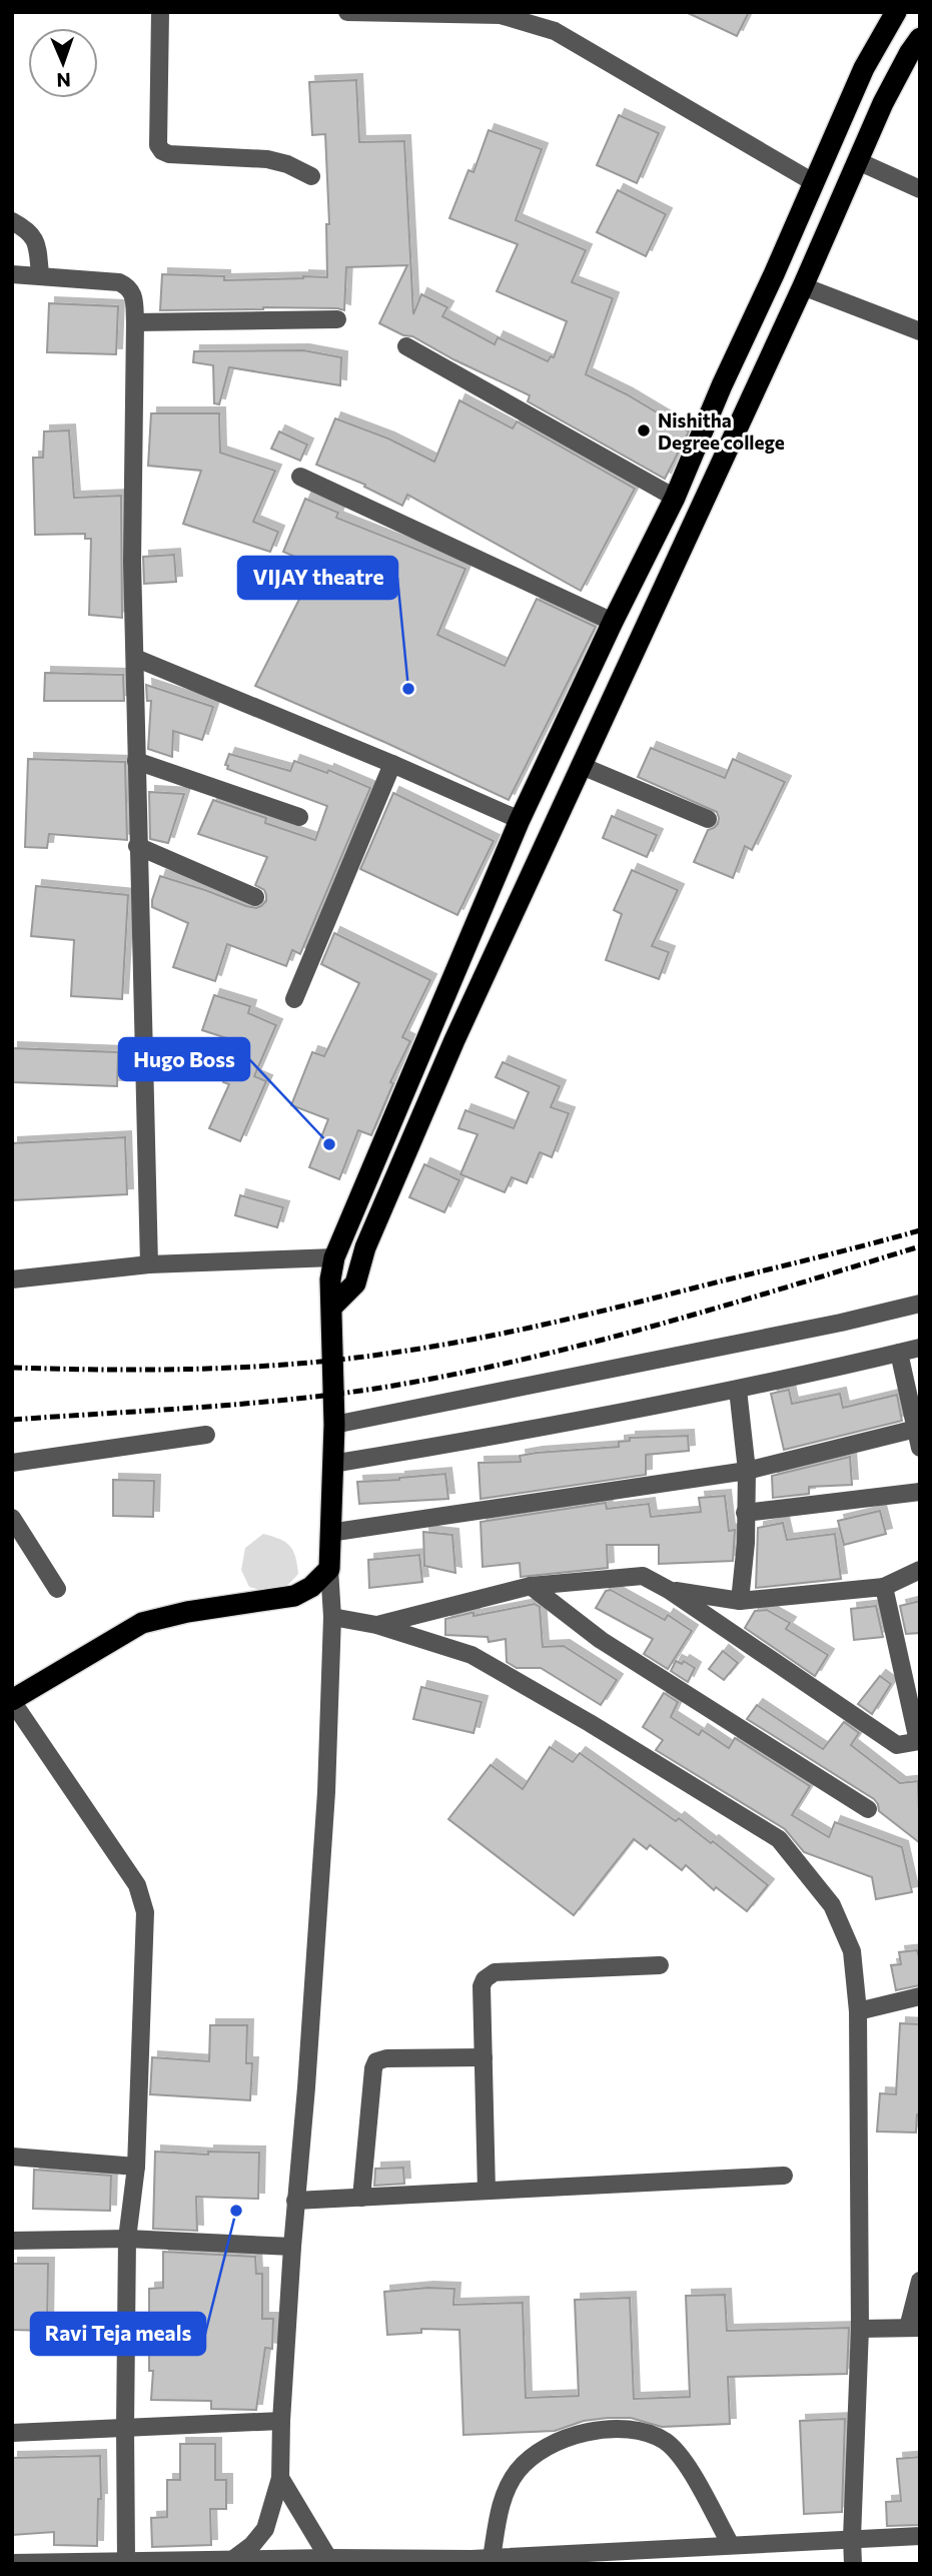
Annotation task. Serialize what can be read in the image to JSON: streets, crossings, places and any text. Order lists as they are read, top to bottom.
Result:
{
  "places": [
    "Nishitha Degree college",
    "VIJAY theatre",
    "Hugo Boss",
    "Ravi Teja meals"
  ],
  "north": "bottom"
}
